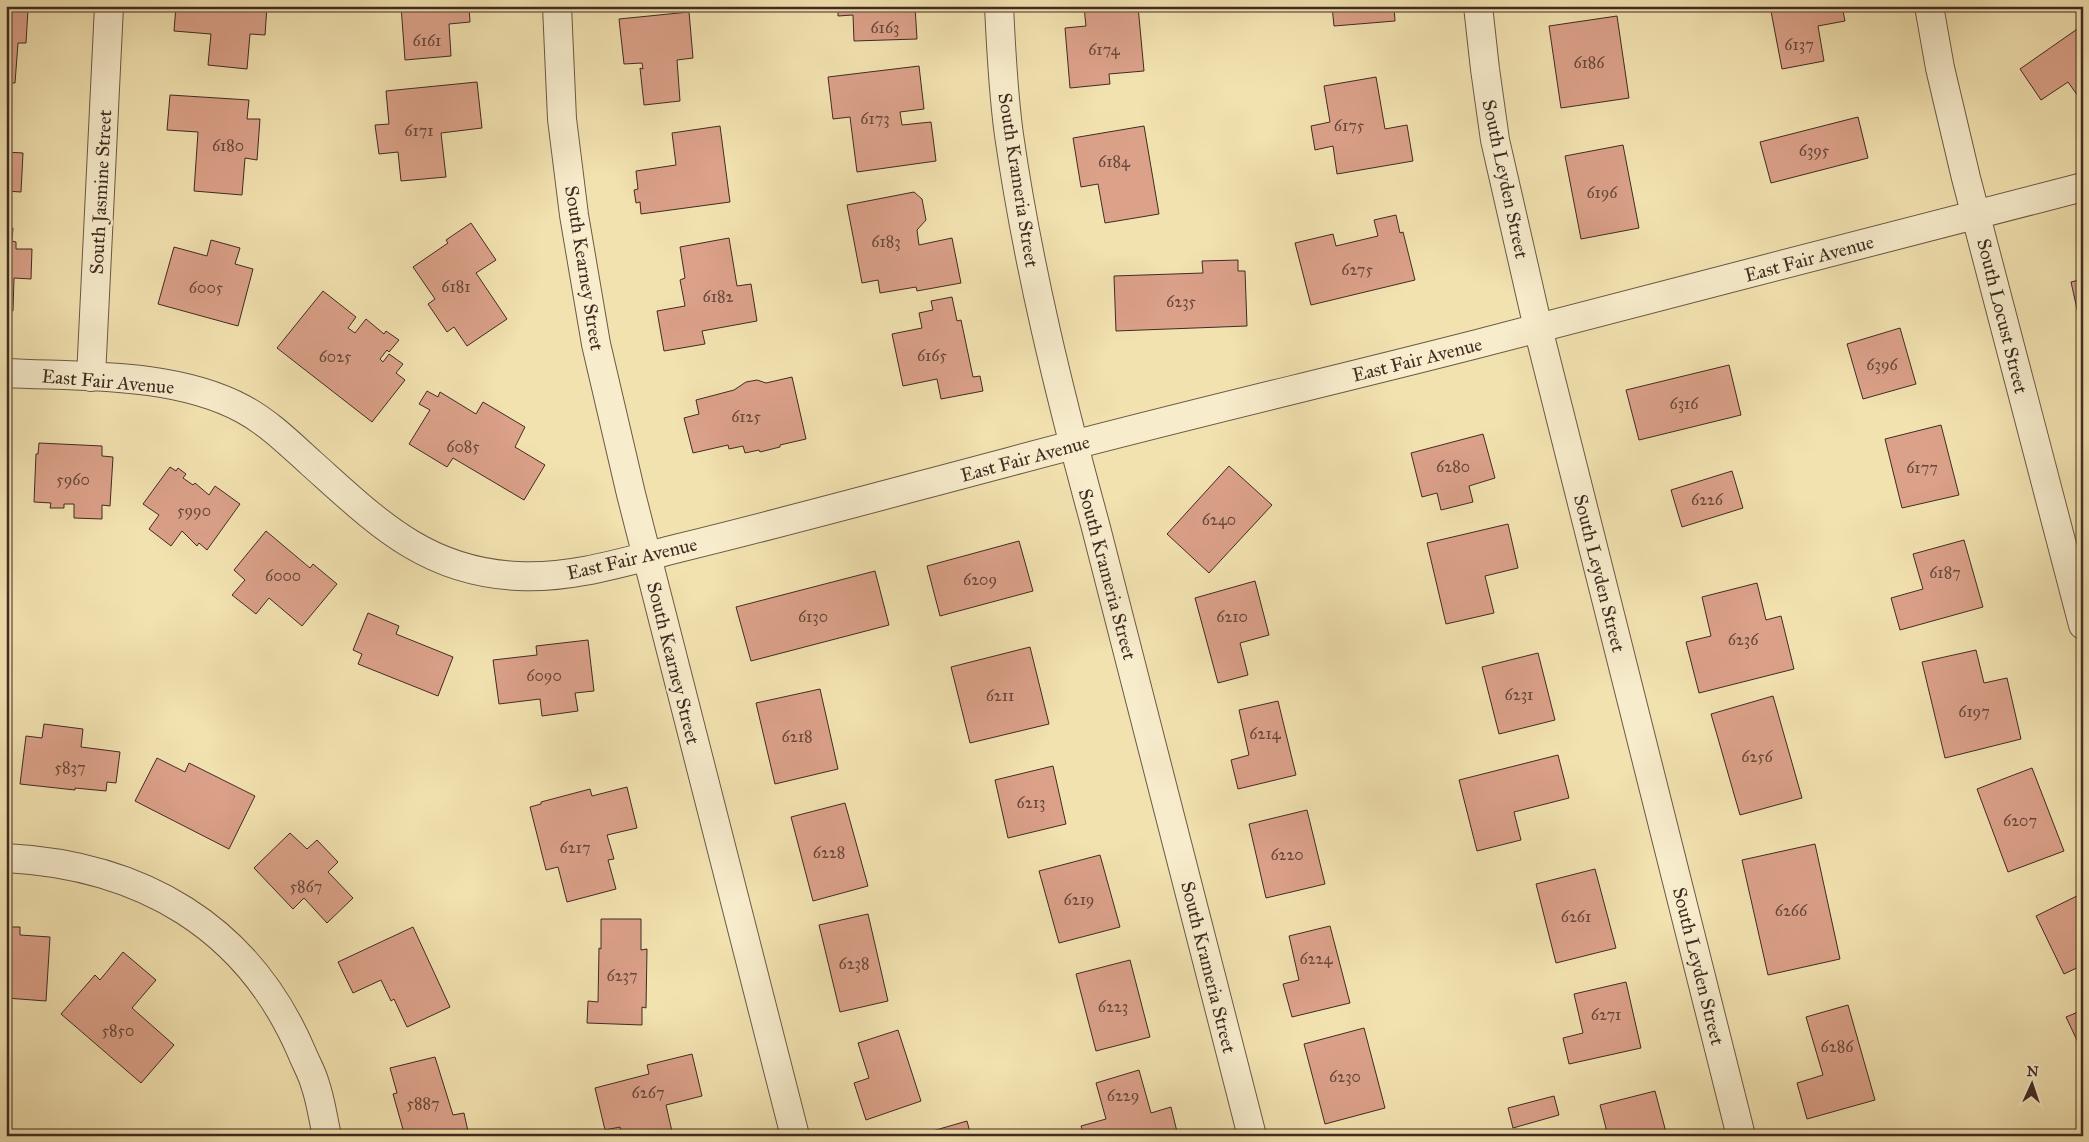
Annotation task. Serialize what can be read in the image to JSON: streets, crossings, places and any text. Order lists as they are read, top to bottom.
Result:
{
  "streets": {
    "street": [
      "South Leyden Street",
      "South Krameria Street",
      "South Jasmine Street",
      "East Fair Avenue",
      "South Kearney Street",
      "South Locust Street"
    ]
  },
  "crossings": [
    ["South Leyden Street", "East Fair Avenue"],
    ["South Krameria Street", "East Fair Avenue"],
    ["South Jasmine Street", "East Fair Avenue"],
    ["East Fair Avenue", "South Kearney Street"],
    ["East Fair Avenue", "South Locust Street"]
  ],
  "house_numbers": [
    "6163",
    "6161",
    "6137",
    "6174",
    "6186",
    "6173",
    "6175",
    "6171",
    "6180",
    "6395",
    "6184",
    "6196",
    "6183",
    "6275",
    "6181",
    "6005",
    "6182",
    "6235",
    "6165",
    "6025",
    "6396",
    "6316",
    "6125",
    "6085",
    "6280",
    "6177",
    "5960",
    "6226",
    "5990",
    "6240",
    "6187",
    "6000",
    "6209",
    "6130",
    "6210",
    "6236",
    "6090",
    "6231",
    "6211",
    "6197",
    "6214",
    "6218",
    "6256",
    "5837",
    "6213",
    "6207",
    "6217",
    "6228",
    "6220",
    "5867",
    "6219",
    "6266",
    "6261",
    "6224",
    "6238",
    "6237",
    "6223",
    "6271",
    "5850",
    "6286",
    "6230",
    "6267",
    "6229",
    "5887"
  ],
  "north": "top"
}
